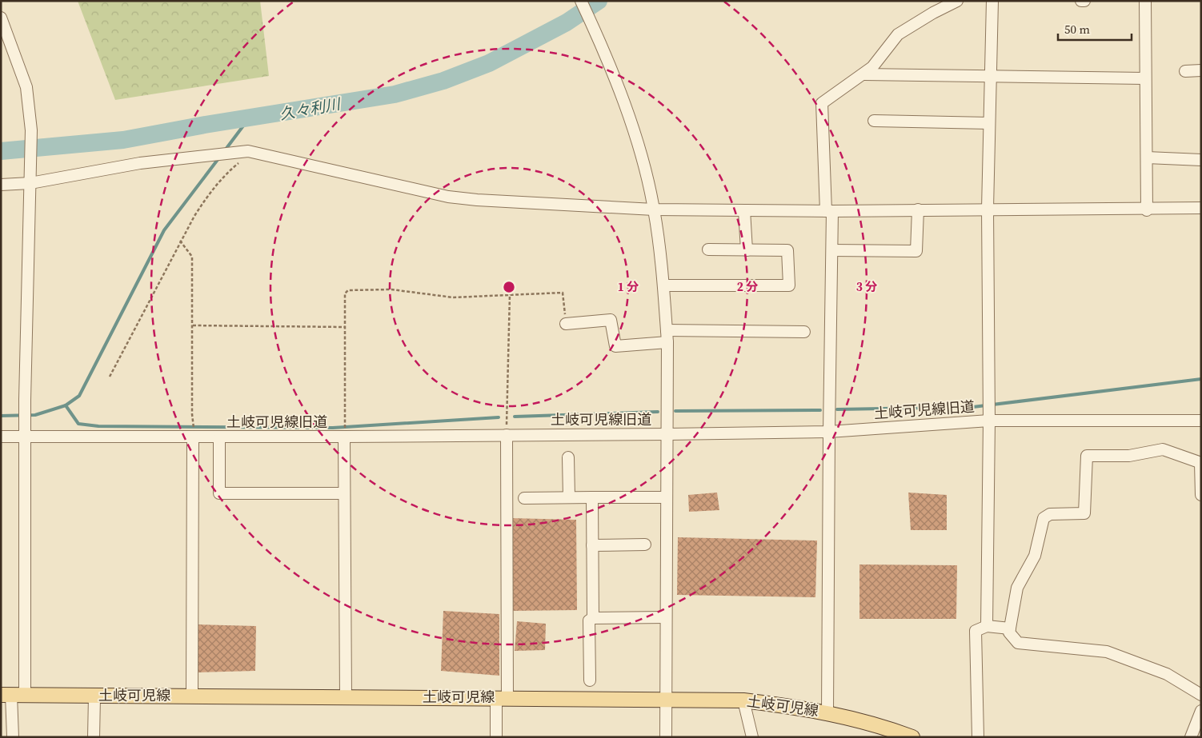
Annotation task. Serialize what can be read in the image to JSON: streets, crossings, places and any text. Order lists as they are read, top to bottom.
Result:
{
  "streets": {
    "main road": ["土岐可児線"],
    "street": ["土岐可児線旧道"]
  },
  "water": ["久々利川"],
  "scale_bar": "50 m",
  "rings": ["1 分", "2 分", "3 分"]
}
